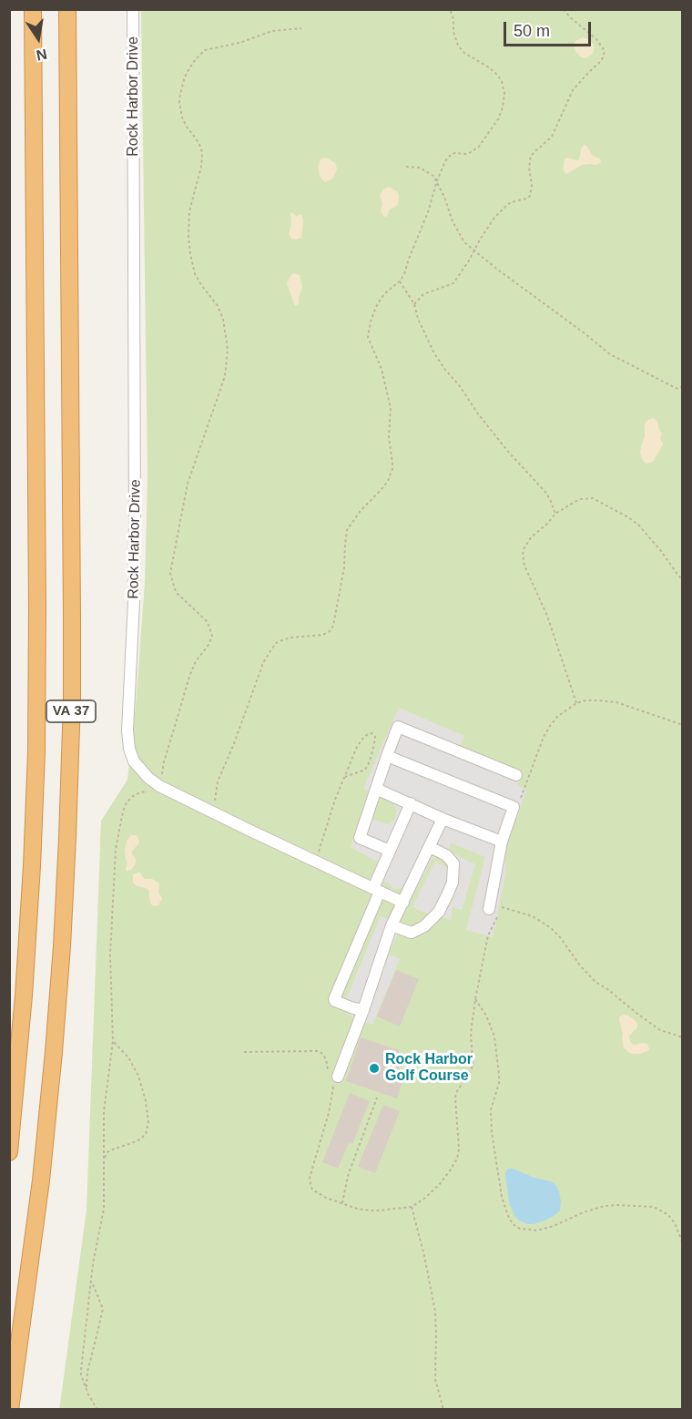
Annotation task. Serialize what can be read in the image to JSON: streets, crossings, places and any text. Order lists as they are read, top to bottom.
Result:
{
  "streets": {
    "highway": ["VA 37"],
    "street": ["Rock Harbor Drive"]
  },
  "places": ["Rock Harbor Golf Course"],
  "scale_bar": "50 m",
  "north": "bottom"
}
